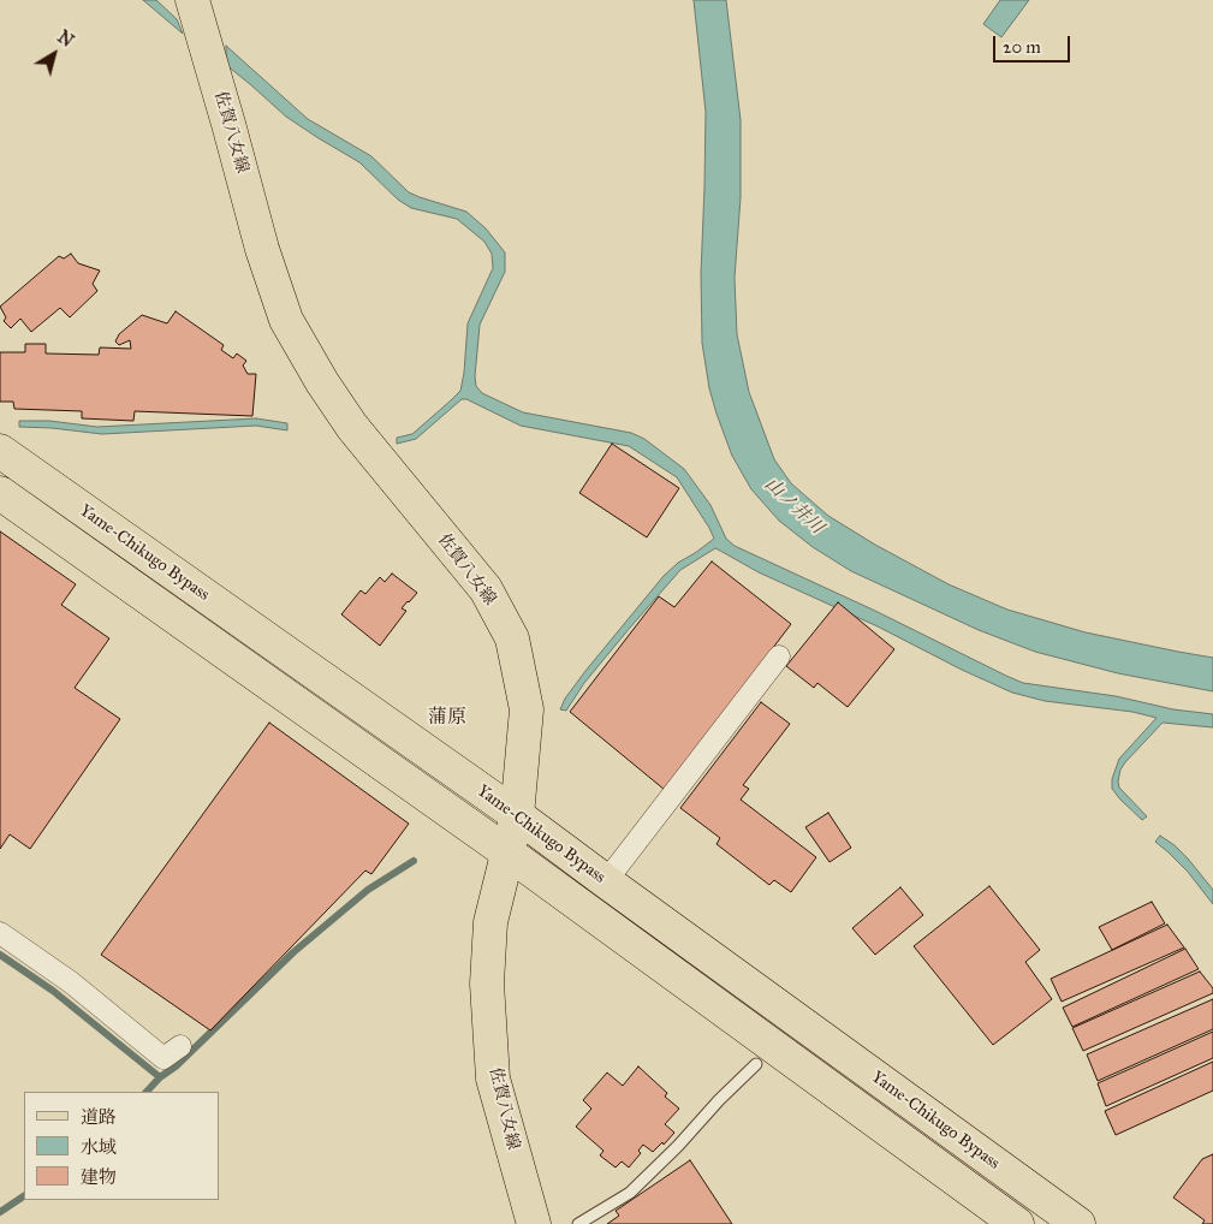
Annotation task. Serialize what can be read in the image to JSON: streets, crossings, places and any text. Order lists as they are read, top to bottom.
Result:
{
  "streets": {
    "main road": ["佐賀八女線", "Yame-Chikugo Bypass"]
  },
  "crossings": [
    ["佐賀八女線", "Yame-Chikugo Bypass"]
  ],
  "districts": ["蒲原"],
  "water": ["山ノ井川"],
  "legend": ["道路", "水域", "建物"],
  "scale_bar": "20 m",
  "north": "top right"
}
